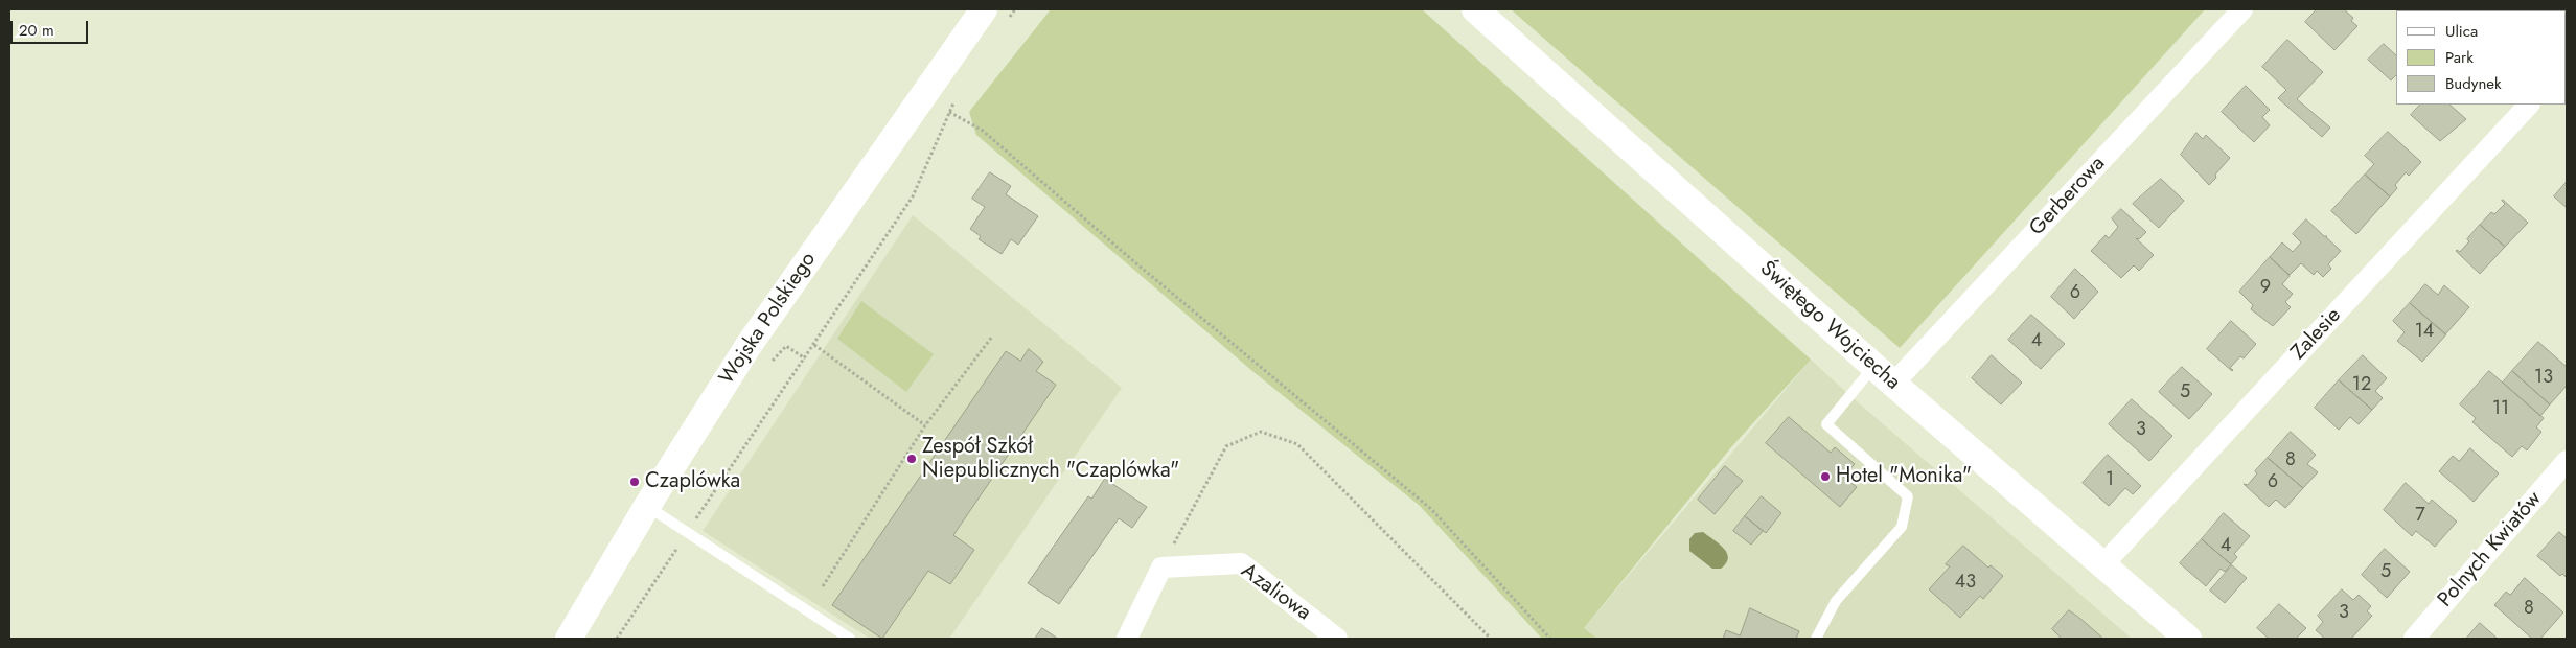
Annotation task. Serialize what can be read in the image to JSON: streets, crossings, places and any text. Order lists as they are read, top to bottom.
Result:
{
  "streets": {
    "street": [
      "Gerberowa",
      "Wojska Polskiego",
      "Świętego Wojciecha",
      "Zalesie",
      "Polnych Kwiatów",
      "Azaliowa"
    ]
  },
  "crossings": [
    ["Gerberowa", "Świętego Wojciecha"],
    ["Świętego Wojciecha", "Zalesie"]
  ],
  "places": ["Zespół Szkół Niepublicznych \"Czaplówka\"", "Hotel \"Monika\"", "Czaplówka"],
  "house_numbers": [
    "9",
    "6",
    "14",
    "4",
    "13",
    "12",
    "5",
    "11",
    "3",
    "8",
    "1",
    "6",
    "7",
    "4",
    "5",
    "43",
    "8",
    "3"
  ],
  "legend": ["Ulica", "Park", "Budynek"],
  "scale_bar": "20 m"
}
